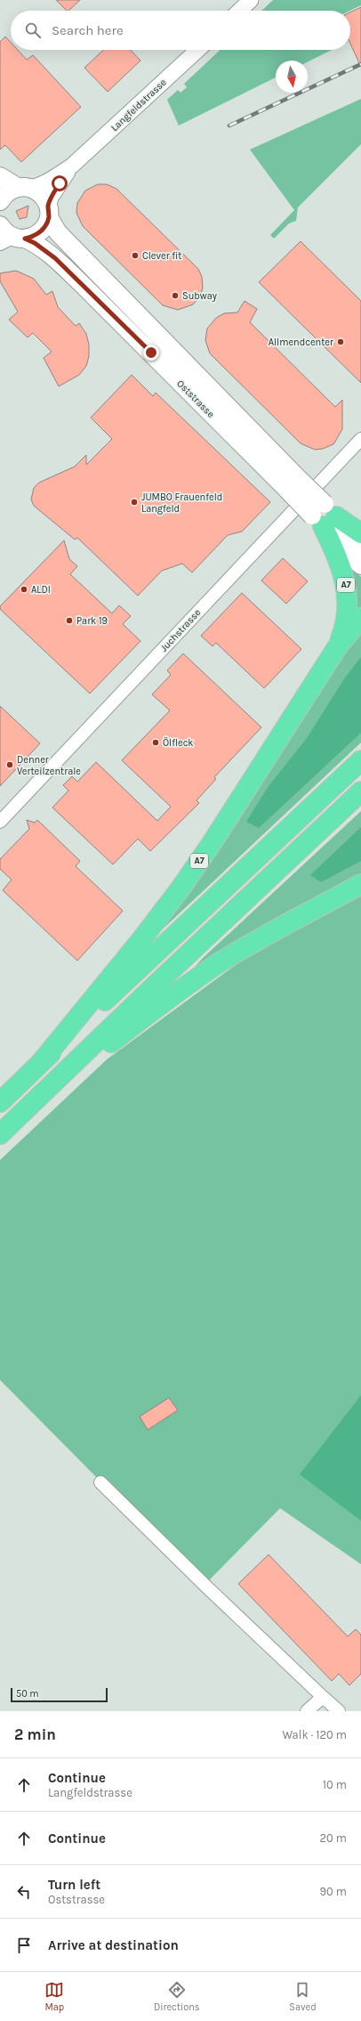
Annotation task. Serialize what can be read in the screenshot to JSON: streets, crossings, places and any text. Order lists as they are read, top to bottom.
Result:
{
  "streets": {
    "highway": ["A7"],
    "main road": ["Oststrasse"],
    "street": ["Langfeldstrasse", "Juchstrasse"]
  },
  "crossings": [
    ["Langfeldstrasse", "Oststrasse"],
    ["Oststrasse", "A7"]
  ],
  "places": [
    "Clever fit",
    "Subway",
    "Allmendcenter",
    "JUMBO Frauenfeld Langfeld",
    "ALDI",
    "Park 19",
    "Ölfleck",
    "Denner Verteilzentrale"
  ],
  "scale_bar": "50 m",
  "north": "bottom",
  "page": {
    "search": "Search here",
    "scale": "50 m",
    "heading": ["2 min", "Walk · 120 m"],
    "list": [
      ["Continue", "Langfeldstrasse", "10 m"],
      ["Continue", "20 m"],
      ["Turn left", "Oststrasse", "90 m"],
      "Arrive at destination"
    ],
    "nav": ["Map", "Directions", "Saved"]
  }
}
